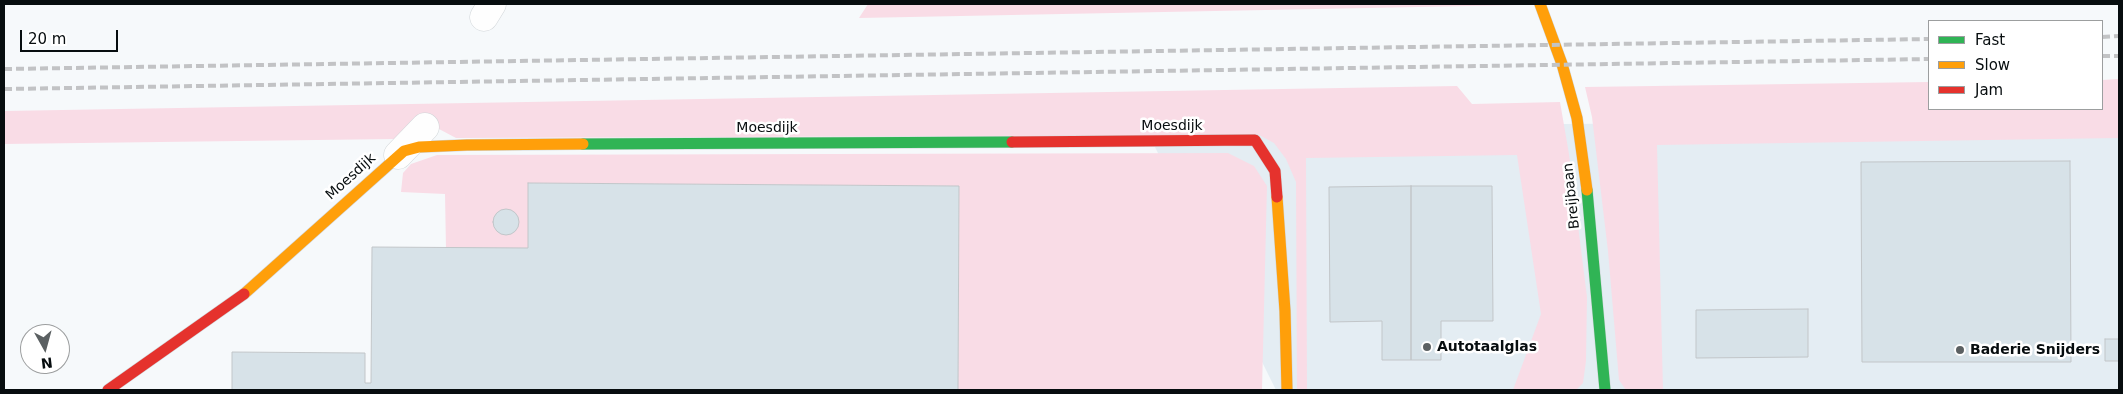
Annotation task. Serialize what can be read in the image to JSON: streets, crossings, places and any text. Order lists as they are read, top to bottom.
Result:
{
  "streets": {
    "street": ["Moesdijk", "Breijbaan"]
  },
  "places": ["Autotaalglas", "Baderie Snijders"],
  "legend": ["Fast", "Slow", "Jam"],
  "scale_bar": "20 m",
  "north": "bottom"
}
